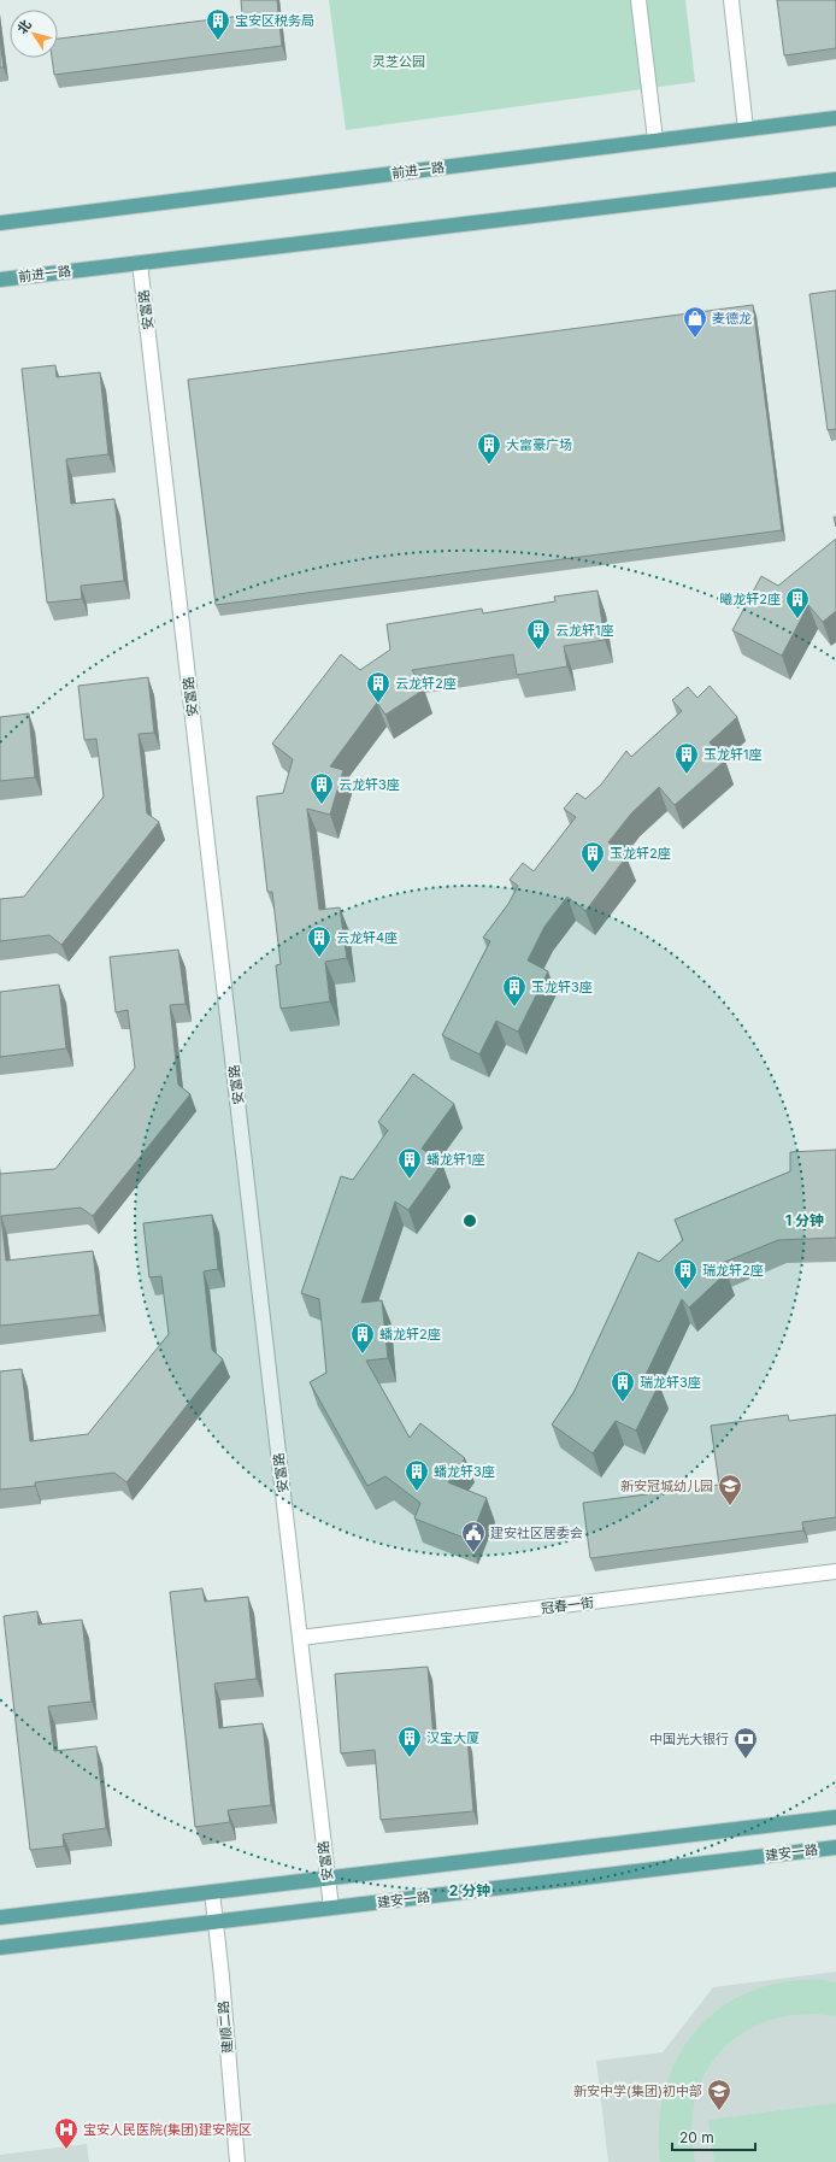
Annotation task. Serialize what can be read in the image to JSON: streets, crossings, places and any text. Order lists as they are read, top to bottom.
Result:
{
  "streets": {
    "main road": ["前进一路", "建安一路"],
    "street": ["安富路", "冠春一街", "建顺二路"]
  },
  "crossings": [
    ["前进一路", "安富路"],
    ["安富路", "冠春一街"],
    ["安富路", "建安一路"],
    ["建安一路", "建顺二路"]
  ],
  "parks": ["灵芝公园"],
  "places": {
    "building": [
      "宝安区税务局",
      "大富豪广场",
      "曦龙轩2座",
      "云龙轩1座",
      "云龙轩2座",
      "玉龙轩1座",
      "云龙轩3座",
      "玉龙轩2座",
      "云龙轩4座",
      "玉龙轩3座",
      "蟠龙轩1座",
      "瑞龙轩2座",
      "蟠龙轩2座",
      "瑞龙轩3座",
      "蟠龙轩3座",
      "汉宝大厦"
    ],
    "shop": ["麦德龙"],
    "school or university": ["新安冠城幼儿园", "新安中学(集团)初中部"],
    "public building": ["建安社区居委会"],
    "bank": ["中国光大银行"],
    "hospital": ["宝安人民医院(集团)建安院区"]
  },
  "scale_bar": "20 m",
  "north": "top left",
  "rings": ["1 分钟", "2 分钟"]
}
